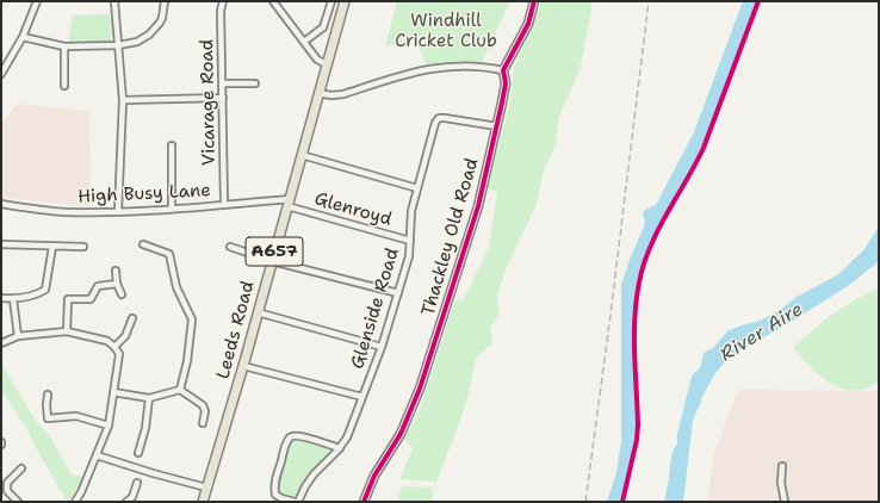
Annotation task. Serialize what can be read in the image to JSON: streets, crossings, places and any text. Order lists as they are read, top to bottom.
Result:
{
  "streets": {
    "main road": ["A657", "Leeds Road"],
    "street": [
      "Vicarage Road",
      "High Busy Lane",
      "Glenroyd",
      "Thackley Old Road",
      "Glenside Road"
    ]
  },
  "crossings": [
    ["Vicarage Road", "High Busy Lane"],
    ["High Busy Lane", "Glenroyd"],
    ["High Busy Lane", "Leeds Road"],
    ["Glenroyd", "Glenside Road"],
    ["Glenroyd", "Leeds Road"],
    ["Thackley Old Road", "Glenside Road"]
  ],
  "water": ["River Aire"],
  "parks": ["Windhill Cricket Club"]
}
